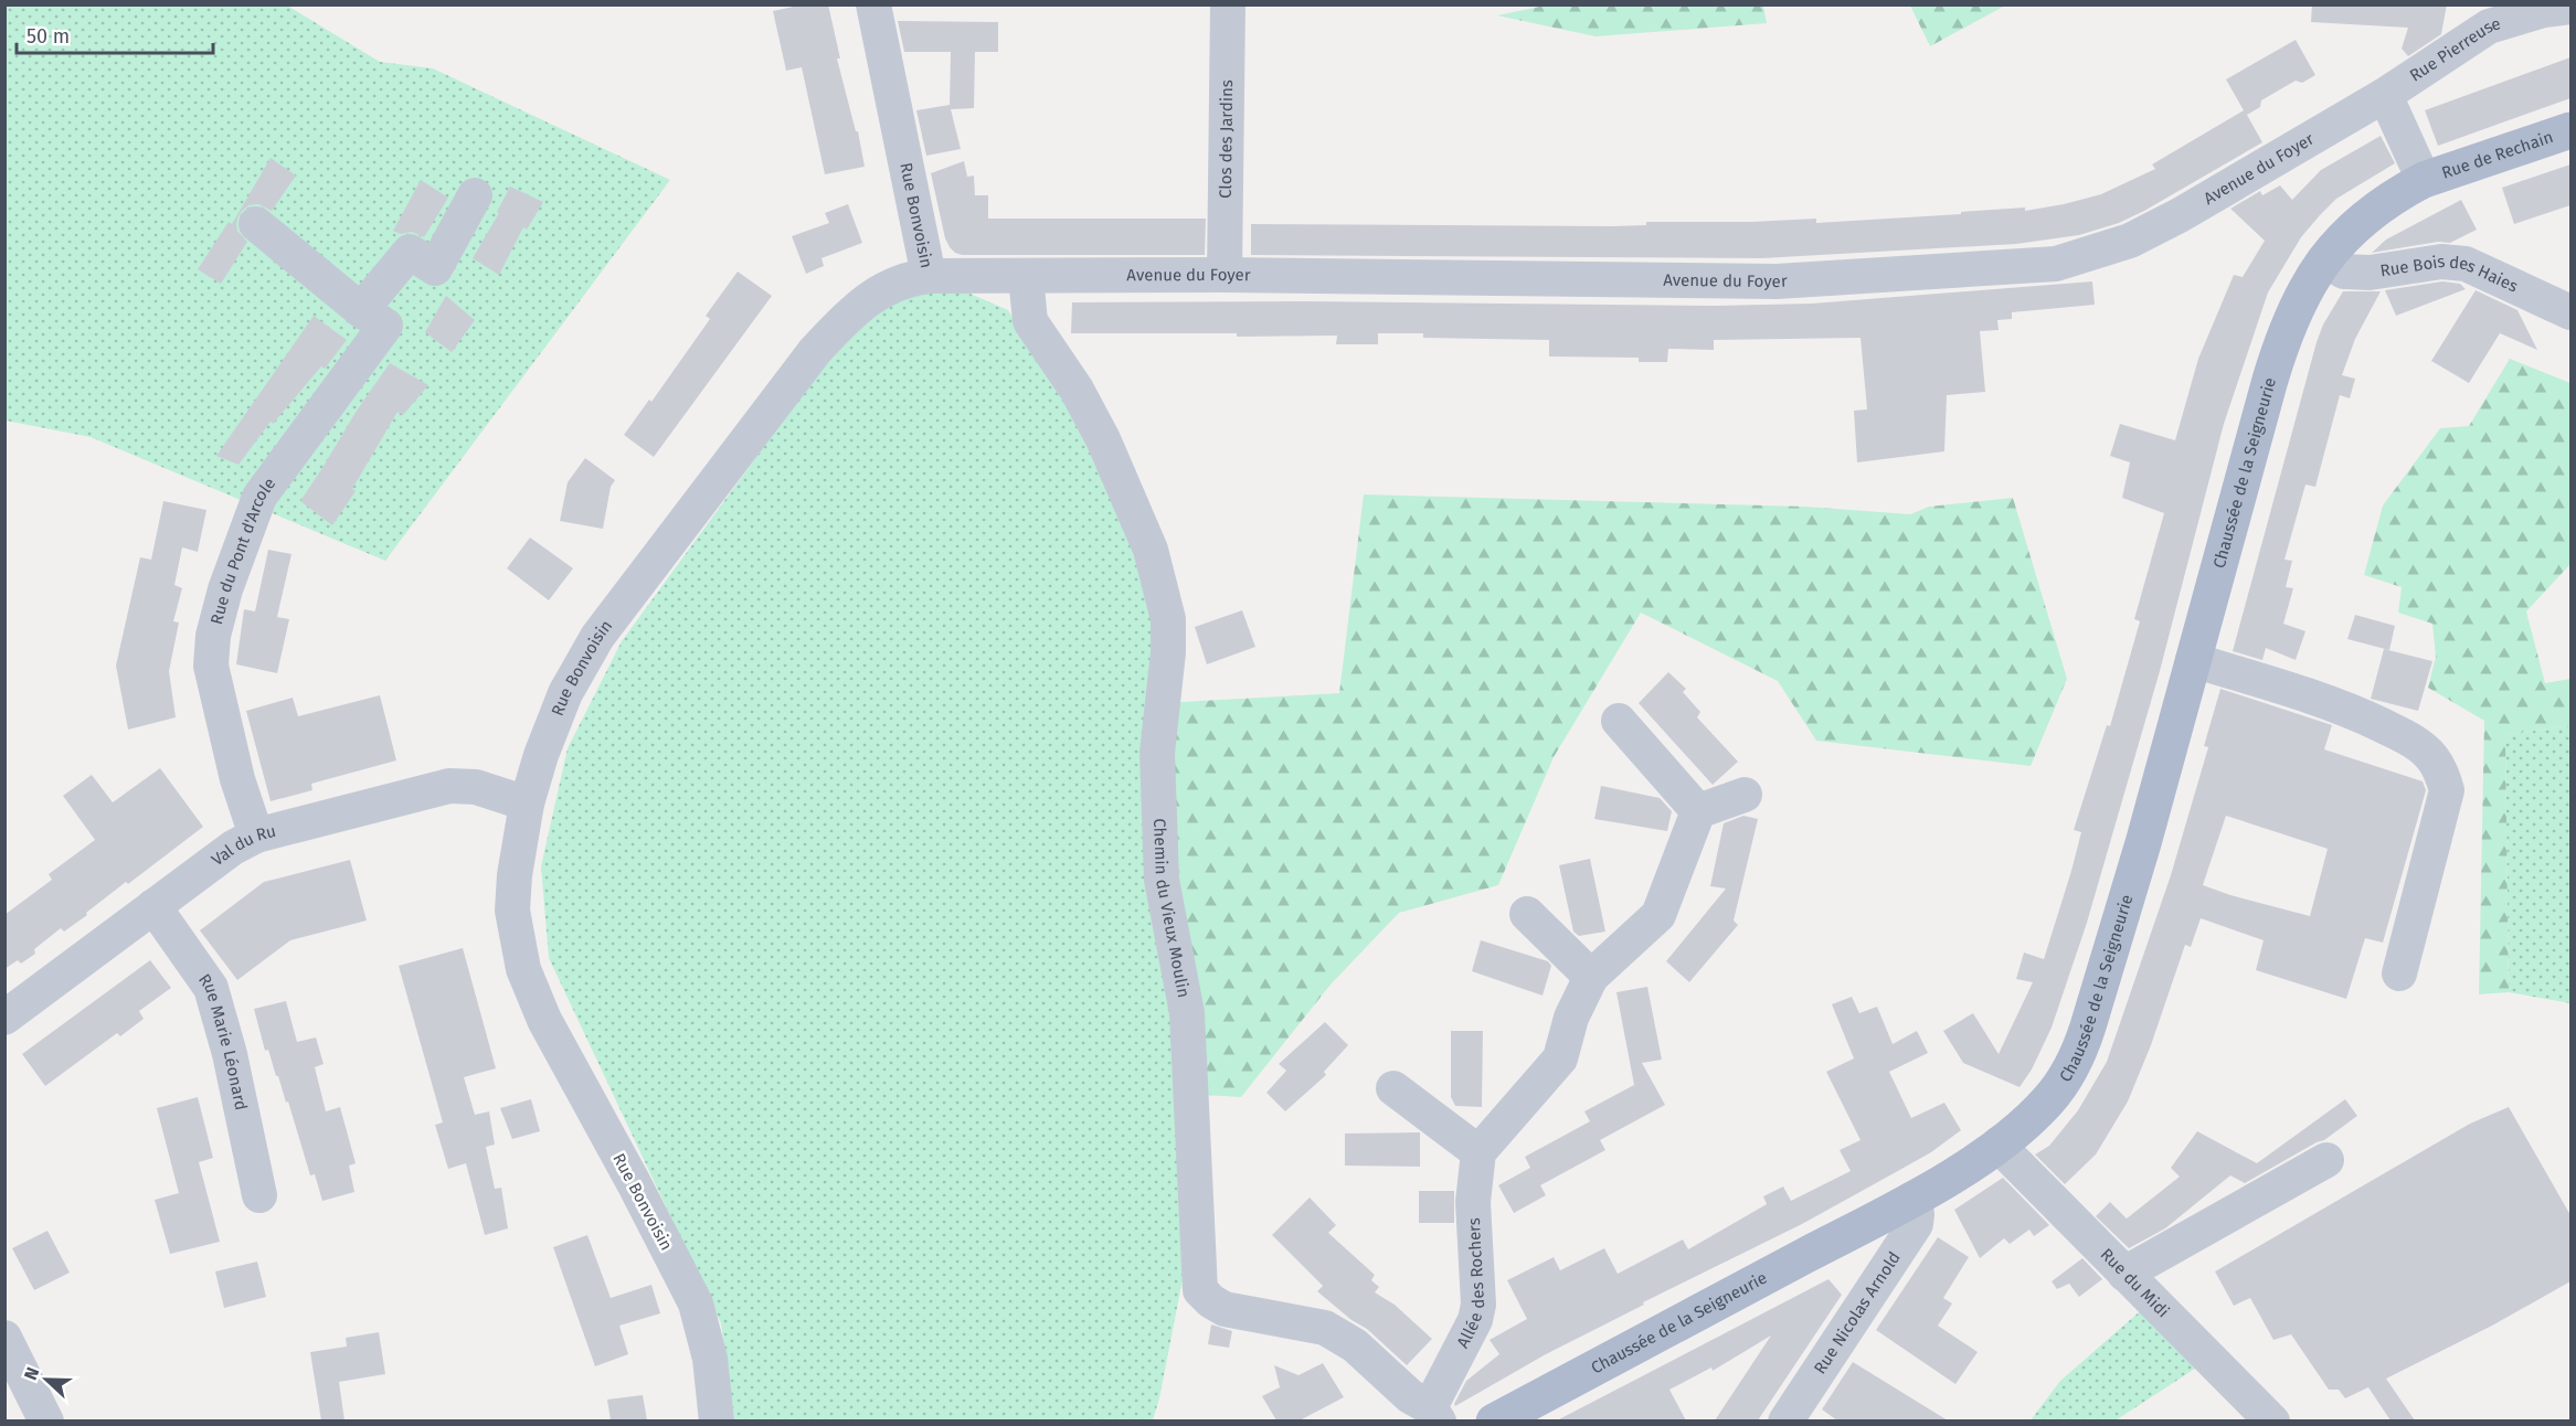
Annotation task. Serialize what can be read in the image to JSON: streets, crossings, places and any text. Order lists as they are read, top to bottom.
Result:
{
  "streets": {
    "main road": ["Rue de Rechain", "Chaussée de la Seigneurie"],
    "street": [
      "Rue Pierreuse",
      "Clos des Jardins",
      "Avenue du Foyer",
      "Rue Bonvoisin",
      "Rue Bois des Haies",
      "Rue du Pont d'Arcole",
      "Val du Ru",
      "Chemin du Vieux Moulin",
      "Rue Marie Léonard",
      "Allée des Rochers",
      "Rue du Midi",
      "Rue Nicolas Arnold"
    ]
  },
  "crossings": [
    ["Rue Pierreuse", "Avenue du Foyer"],
    ["Clos des Jardins", "Avenue du Foyer"],
    ["Rue de Rechain", "Rue Bois des Haies"],
    ["Rue de Rechain", "Chaussée de la Seigneurie"],
    ["Avenue du Foyer", "Rue Bonvoisin"],
    ["Avenue du Foyer", "Chemin du Vieux Moulin"],
    ["Rue Bonvoisin", "Val du Ru"],
    ["Rue Bois des Haies", "Chaussée de la Seigneurie"],
    ["Chaussée de la Seigneurie", "Rue du Midi"],
    ["Chaussée de la Seigneurie", "Rue Nicolas Arnold"],
    ["Rue du Pont d'Arcole", "Val du Ru"],
    ["Val du Ru", "Rue Marie Léonard"],
    ["Chemin du Vieux Moulin", "Allée des Rochers"]
  ],
  "scale_bar": "50 m",
  "north": "left"
}
